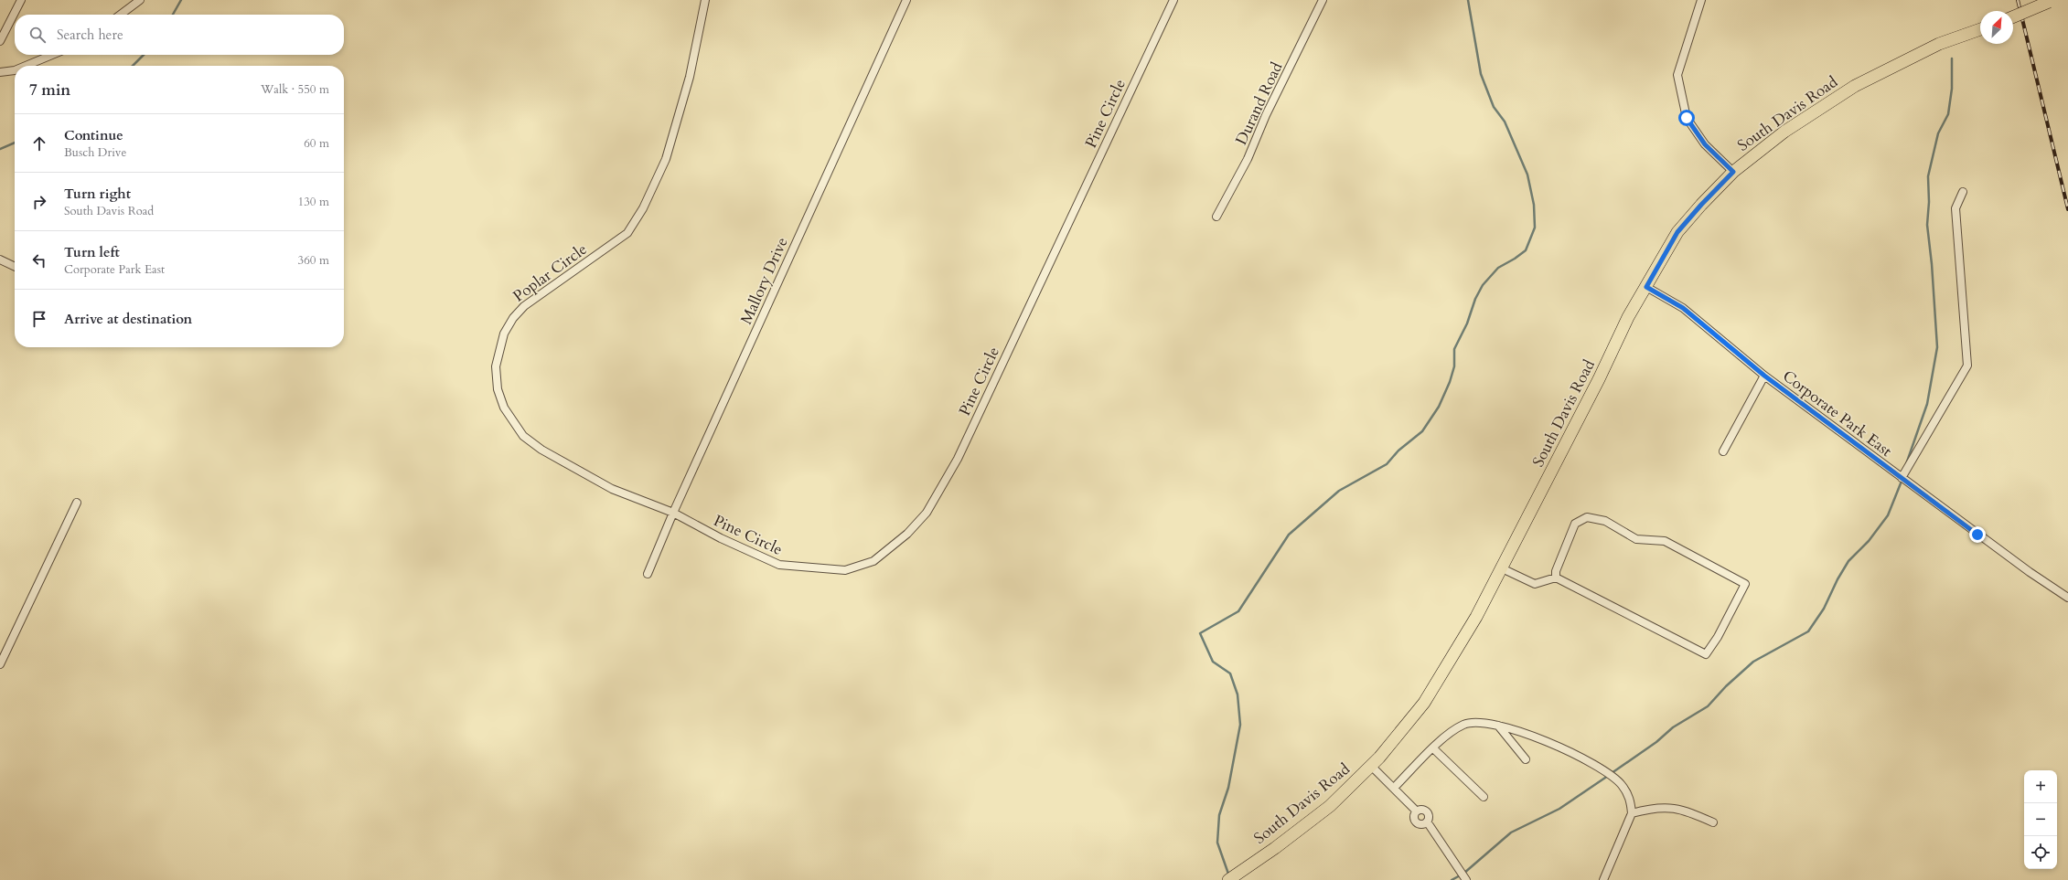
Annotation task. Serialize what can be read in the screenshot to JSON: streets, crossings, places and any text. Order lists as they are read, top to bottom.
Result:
{
  "streets": {
    "main road": ["South Davis Road"],
    "street": [
      "Durand Road",
      "Pine Circle",
      "Poplar Circle",
      "Mallory Drive",
      "Corporate Park East"
    ]
  },
  "crossings": [
    ["Pine Circle", "Poplar Circle"],
    ["Pine Circle", "Mallory Drive"],
    ["South Davis Road", "Corporate Park East"],
    ["Poplar Circle", "Mallory Drive"]
  ],
  "north": "top right",
  "page": {
    "search": "Search here",
    "heading": ["7 min", "Walk · 550 m"],
    "list": [
      ["Continue", "Busch Drive", "60 m"],
      ["Turn right", "South Davis Road", "130 m"],
      ["Turn left", "Corporate Park East", "360 m"],
      "Arrive at destination"
    ],
    "map_buttons": ["+", "−"]
  }
}
